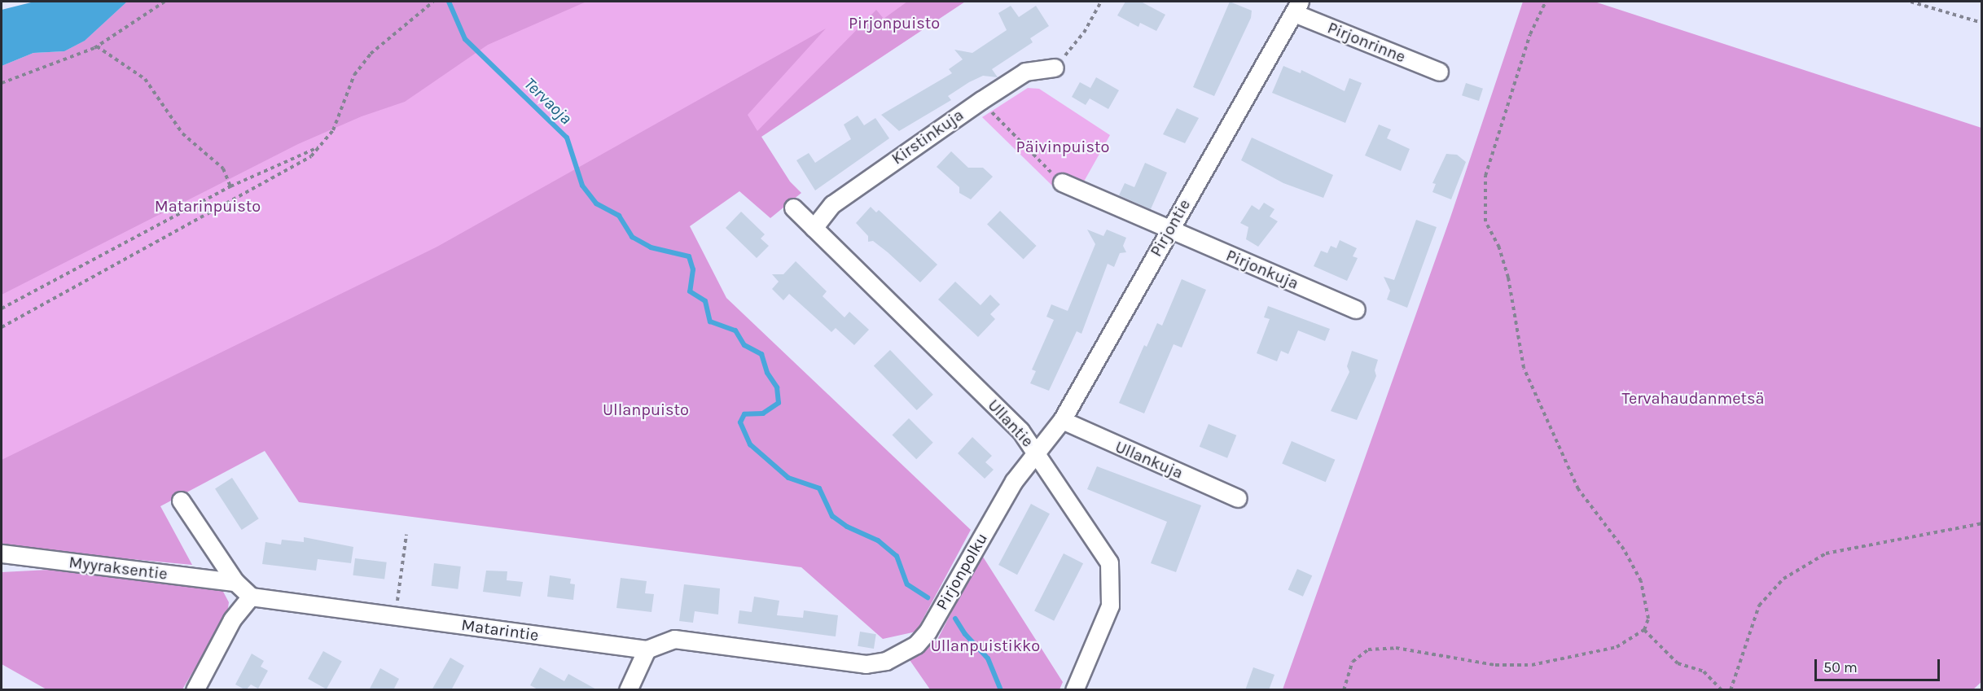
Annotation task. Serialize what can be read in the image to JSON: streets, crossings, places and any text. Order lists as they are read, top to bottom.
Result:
{
  "streets": {
    "street": [
      "Pirjonrinne",
      "Kirstinkuja",
      "Pirjontie",
      "Pirjonkuja",
      "Ullantie",
      "Ullankuja",
      "Myyraksentie",
      "Pirjonpolku",
      "Matarintie"
    ]
  },
  "crossings": [
    ["Pirjonrinne", "Pirjontie"],
    ["Kirstinkuja", "Ullantie"],
    ["Pirjontie", "Pirjonkuja"],
    ["Pirjontie", "Ullantie"],
    ["Pirjontie", "Ullankuja"],
    ["Pirjontie", "Pirjonpolku"],
    ["Ullantie", "Pirjonpolku"],
    ["Pirjonpolku", "Matarintie"]
  ],
  "water": ["Tervaoja"],
  "parks": [
    "Pirjonpuisto",
    "Päivinpuisto",
    "Matarinpuisto",
    "Tervahaudanmetsä",
    "Ullanpuisto",
    "Ullanpuistikko"
  ],
  "scale_bar": "50 m"
}
